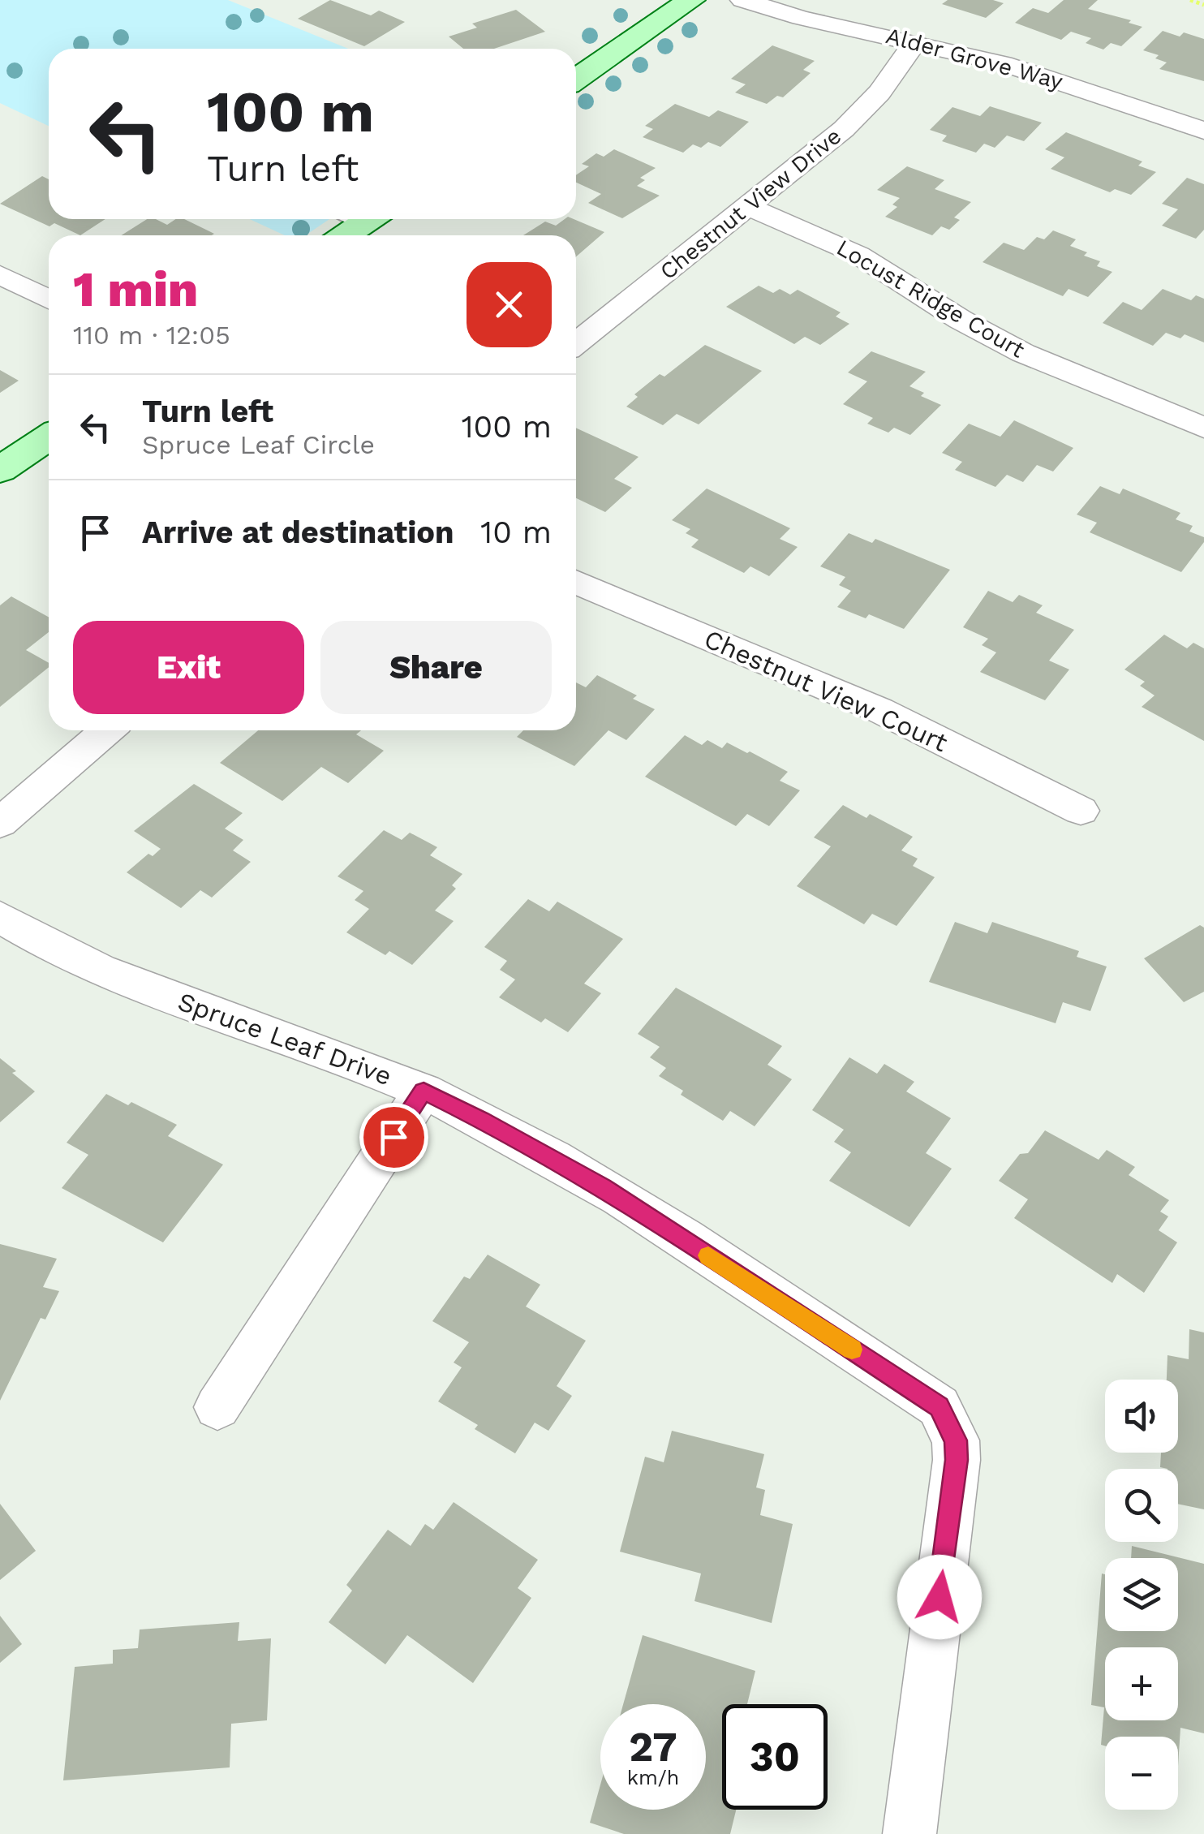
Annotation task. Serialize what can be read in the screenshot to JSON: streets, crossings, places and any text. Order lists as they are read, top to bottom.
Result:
{
  "streets": {
    "street": [
      "Alder Grove Way",
      "Chestnut View Drive",
      "Locust Ridge Court",
      "Chestnut View Court",
      "Spruce Leaf Drive"
    ]
  },
  "crossings": [
    ["Alder Grove Way", "Chestnut View Drive"],
    ["Chestnut View Drive", "Locust Ridge Court"]
  ],
  "page": {
    "turn": ["100 m", "Turn left"],
    "heading": ["1 min", "110 m · 12:05"],
    "list": [
      {
        "name": "Turn left",
        "note": "Spruce Leaf Circle",
        "value": "100 m"
      },
      {
        "name": "Arrive at destination",
        "value": "10 m"
      }
    ],
    "buttons": ["Exit", "Share"],
    "map_buttons": ["+", "−"],
    "speed": "27 km/h",
    "limit": "30"
  }
}
